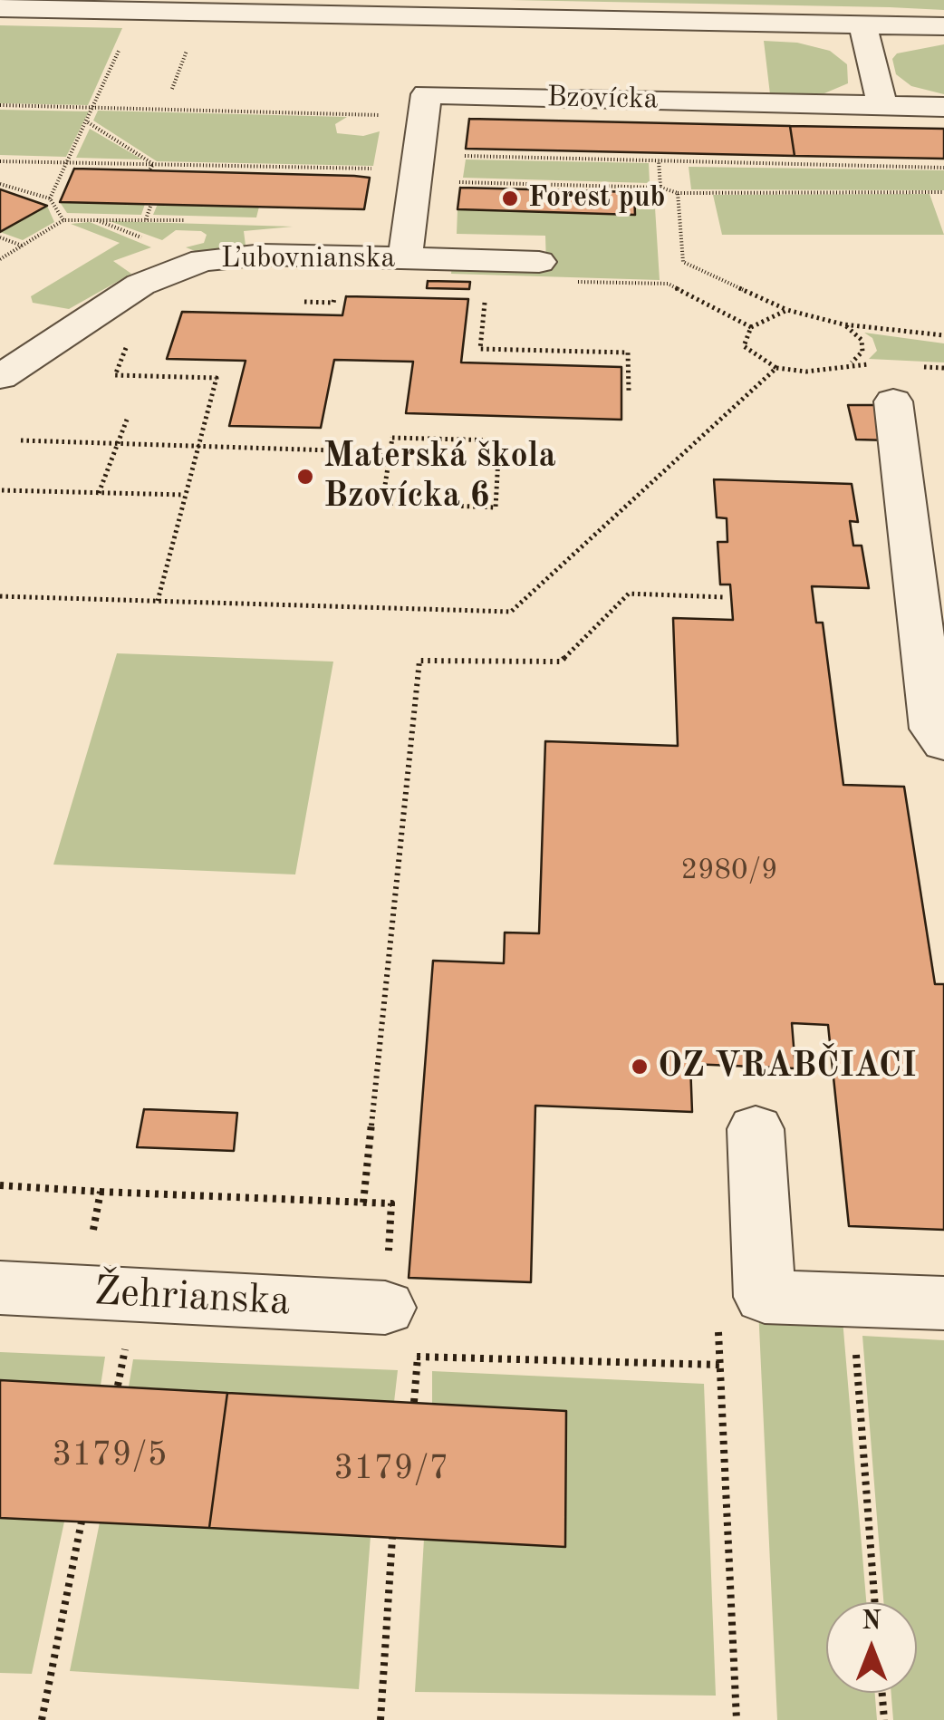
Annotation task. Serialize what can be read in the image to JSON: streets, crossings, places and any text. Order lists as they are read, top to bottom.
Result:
{
  "streets": {
    "street": ["Bzovícka", "Ľubovnianska", "Žehrianska"]
  },
  "crossings": [
    ["Bzovícka", "Ľubovnianska"]
  ],
  "places": ["Forest pub", "Materská škola Bzovícka 6", "OZ VRABČIACI"],
  "house_numbers": ["2980/9", "3179/5", "3179/7"],
  "north": "top"
}
